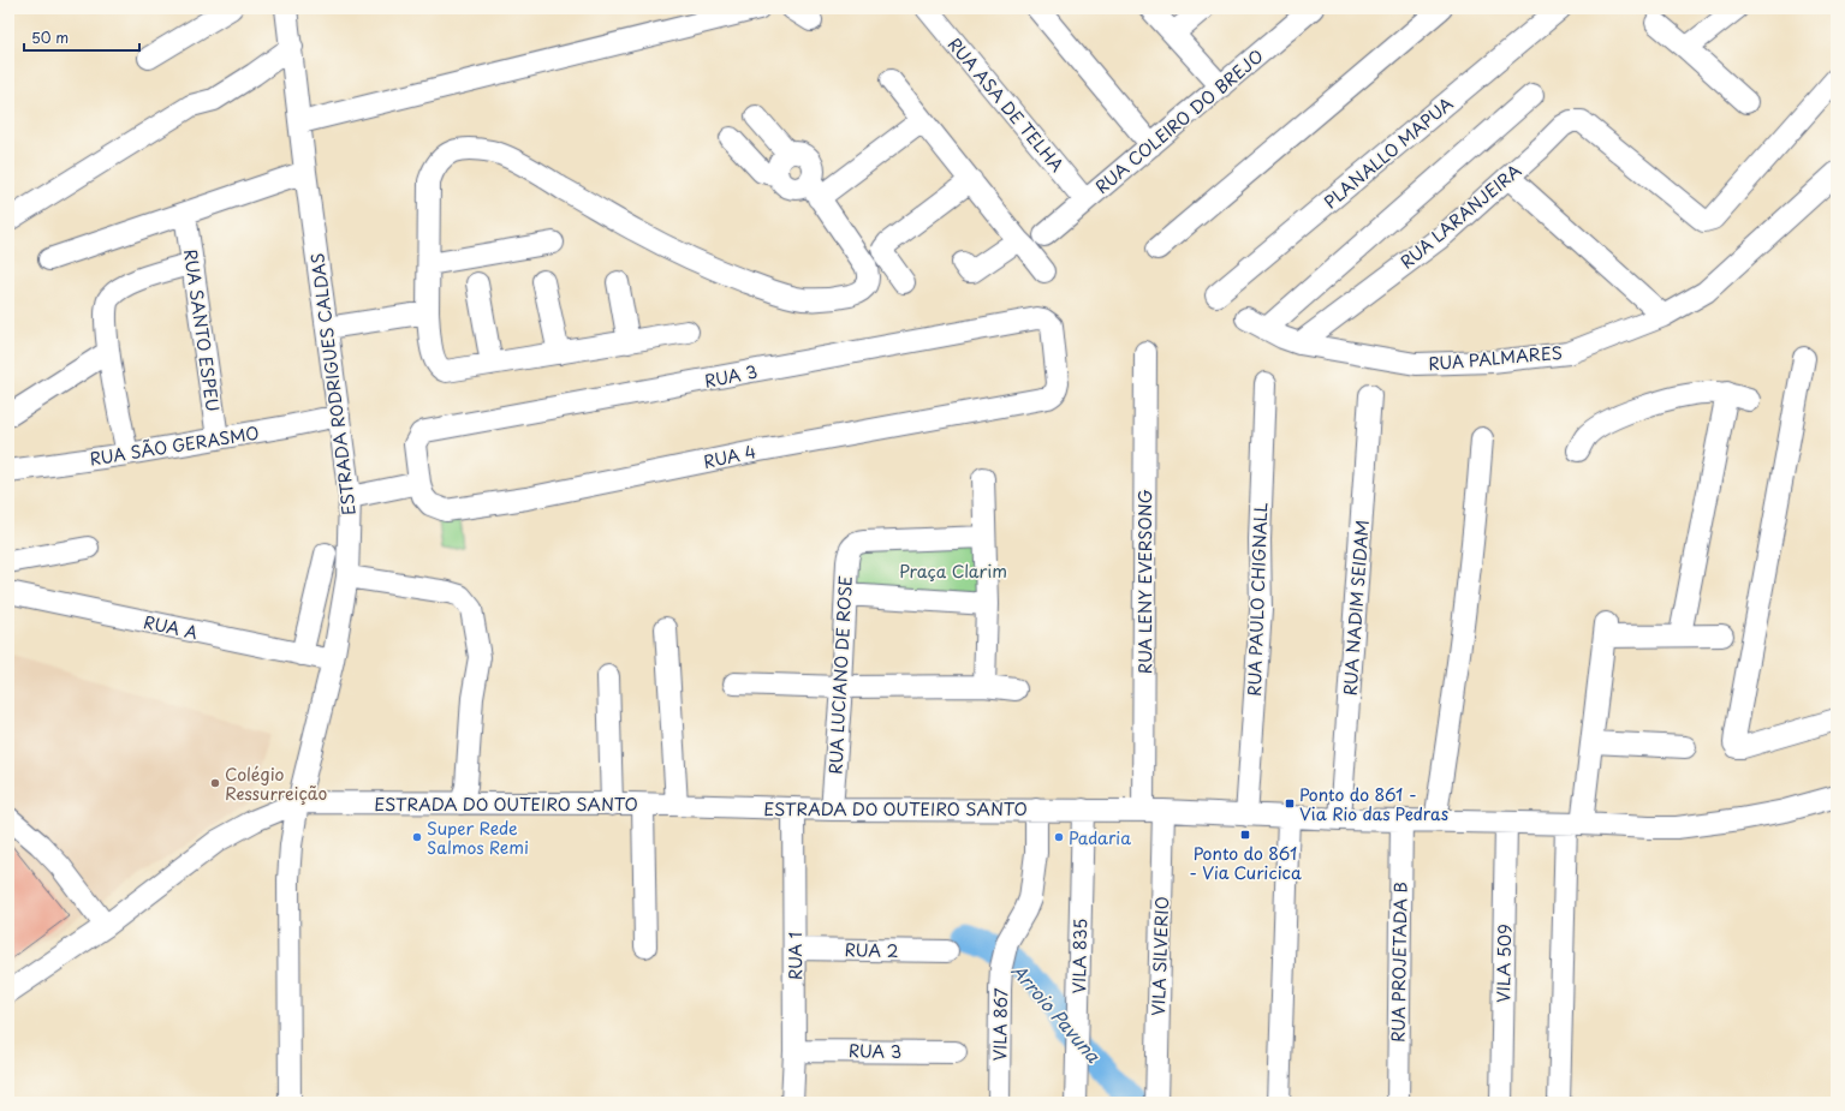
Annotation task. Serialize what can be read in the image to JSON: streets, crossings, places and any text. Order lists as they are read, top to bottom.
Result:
{
  "streets": {
    "street": [
      "RUA ASA DE TELHA",
      "RUA COLEIRO DO BREJO",
      "PLANALLO MAPUA",
      "RUA LARANJEIRA",
      "RUA SANTO ESPEU",
      "RUA PALMARES",
      "RUA 3",
      "ESTRADA RODRIGUES CALDAS",
      "RUA SÃO GERASMO",
      "RUA 4",
      "RUA LENY EVERSONG",
      "RUA PAULO CHIGNALL",
      "RUA NADIM SEIDAM",
      "RUA A",
      "RUA LUCIANO DE ROSE",
      "ESTRADA DO OUTEIRO SANTO",
      "RUA 2",
      "RUA 1",
      "VILA 835",
      "VILA SILVERIO",
      "RUA PROJETADA B",
      "VILA 509",
      "VILA 867"
    ]
  },
  "crossings": [
    ["RUA ASA DE TELHA", "RUA COLEIRO DO BREJO"],
    ["RUA LARANJEIRA", "RUA PALMARES"],
    ["RUA SANTO ESPEU", "RUA SÃO GERASMO"],
    ["RUA 3", "RUA 4"],
    ["RUA 3", "RUA 1"],
    ["ESTRADA RODRIGUES CALDAS", "RUA SÃO GERASMO"],
    ["ESTRADA RODRIGUES CALDAS", "RUA A"],
    ["ESTRADA RODRIGUES CALDAS", "ESTRADA DO OUTEIRO SANTO"],
    ["RUA LENY EVERSONG", "ESTRADA DO OUTEIRO SANTO"],
    ["RUA LENY EVERSONG", "VILA SILVERIO"],
    ["RUA PAULO CHIGNALL", "ESTRADA DO OUTEIRO SANTO"],
    ["RUA NADIM SEIDAM", "ESTRADA DO OUTEIRO SANTO"],
    ["RUA LUCIANO DE ROSE", "ESTRADA DO OUTEIRO SANTO"],
    ["ESTRADA DO OUTEIRO SANTO", "RUA 1"],
    ["ESTRADA DO OUTEIRO SANTO", "VILA 835"],
    ["ESTRADA DO OUTEIRO SANTO", "VILA SILVERIO"],
    ["ESTRADA DO OUTEIRO SANTO", "RUA PROJETADA B"],
    ["ESTRADA DO OUTEIRO SANTO", "VILA 509"],
    ["ESTRADA DO OUTEIRO SANTO", "VILA 867"],
    ["RUA 2", "RUA 1"]
  ],
  "water": ["Arroio Pavuna"],
  "parks": ["Praça Clarim"],
  "places": {
    "other": ["Colégio Ressurreição", "Super Rede Salmos Remi", "Padaria"],
    "transit": ["Ponto do 861 - Via Rio das Pedras", "Ponto do 861 - Via Curicica"]
  },
  "scale_bar": "50 m"
}
